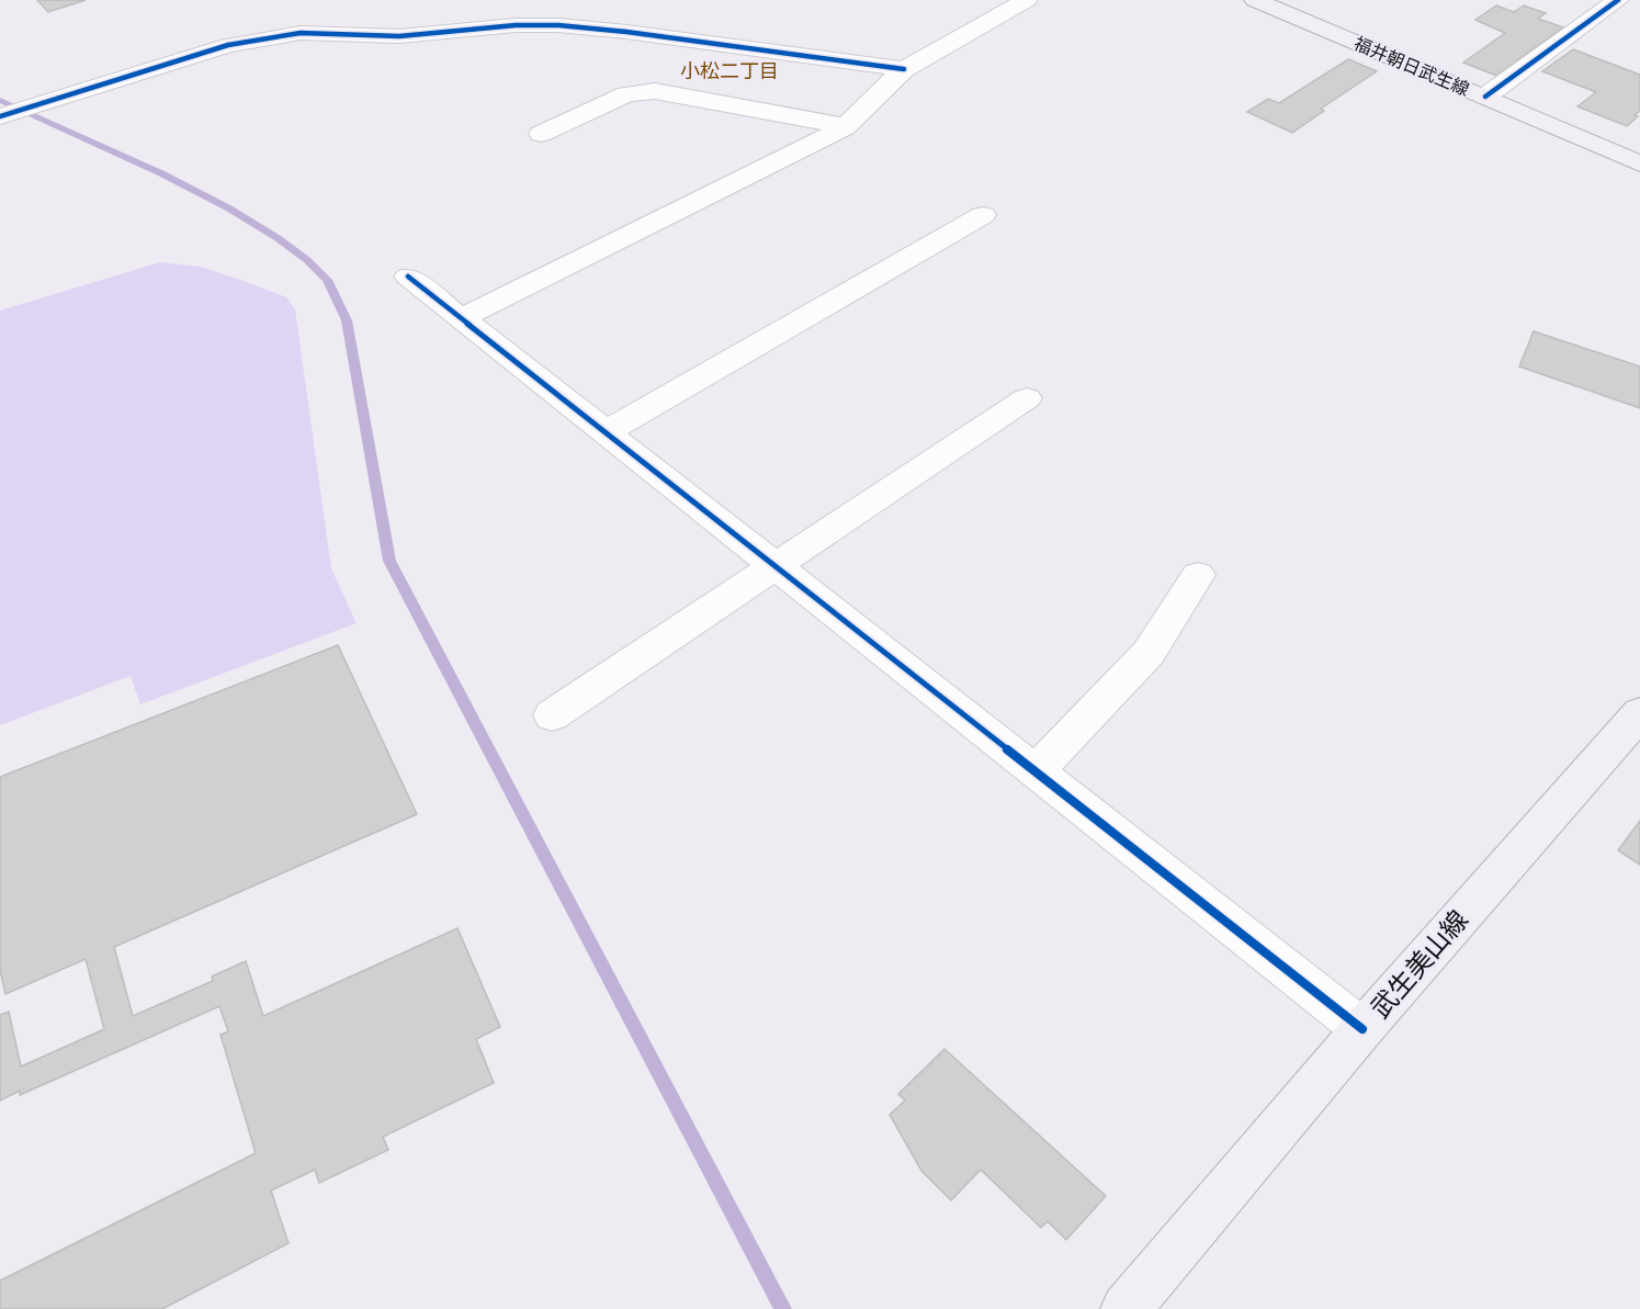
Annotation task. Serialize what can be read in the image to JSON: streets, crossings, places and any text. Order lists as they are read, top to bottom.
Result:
{
  "streets": {
    "main road": ["福井朝日武生線", "武生美山線"]
  },
  "districts": ["小松二丁目"]
}
